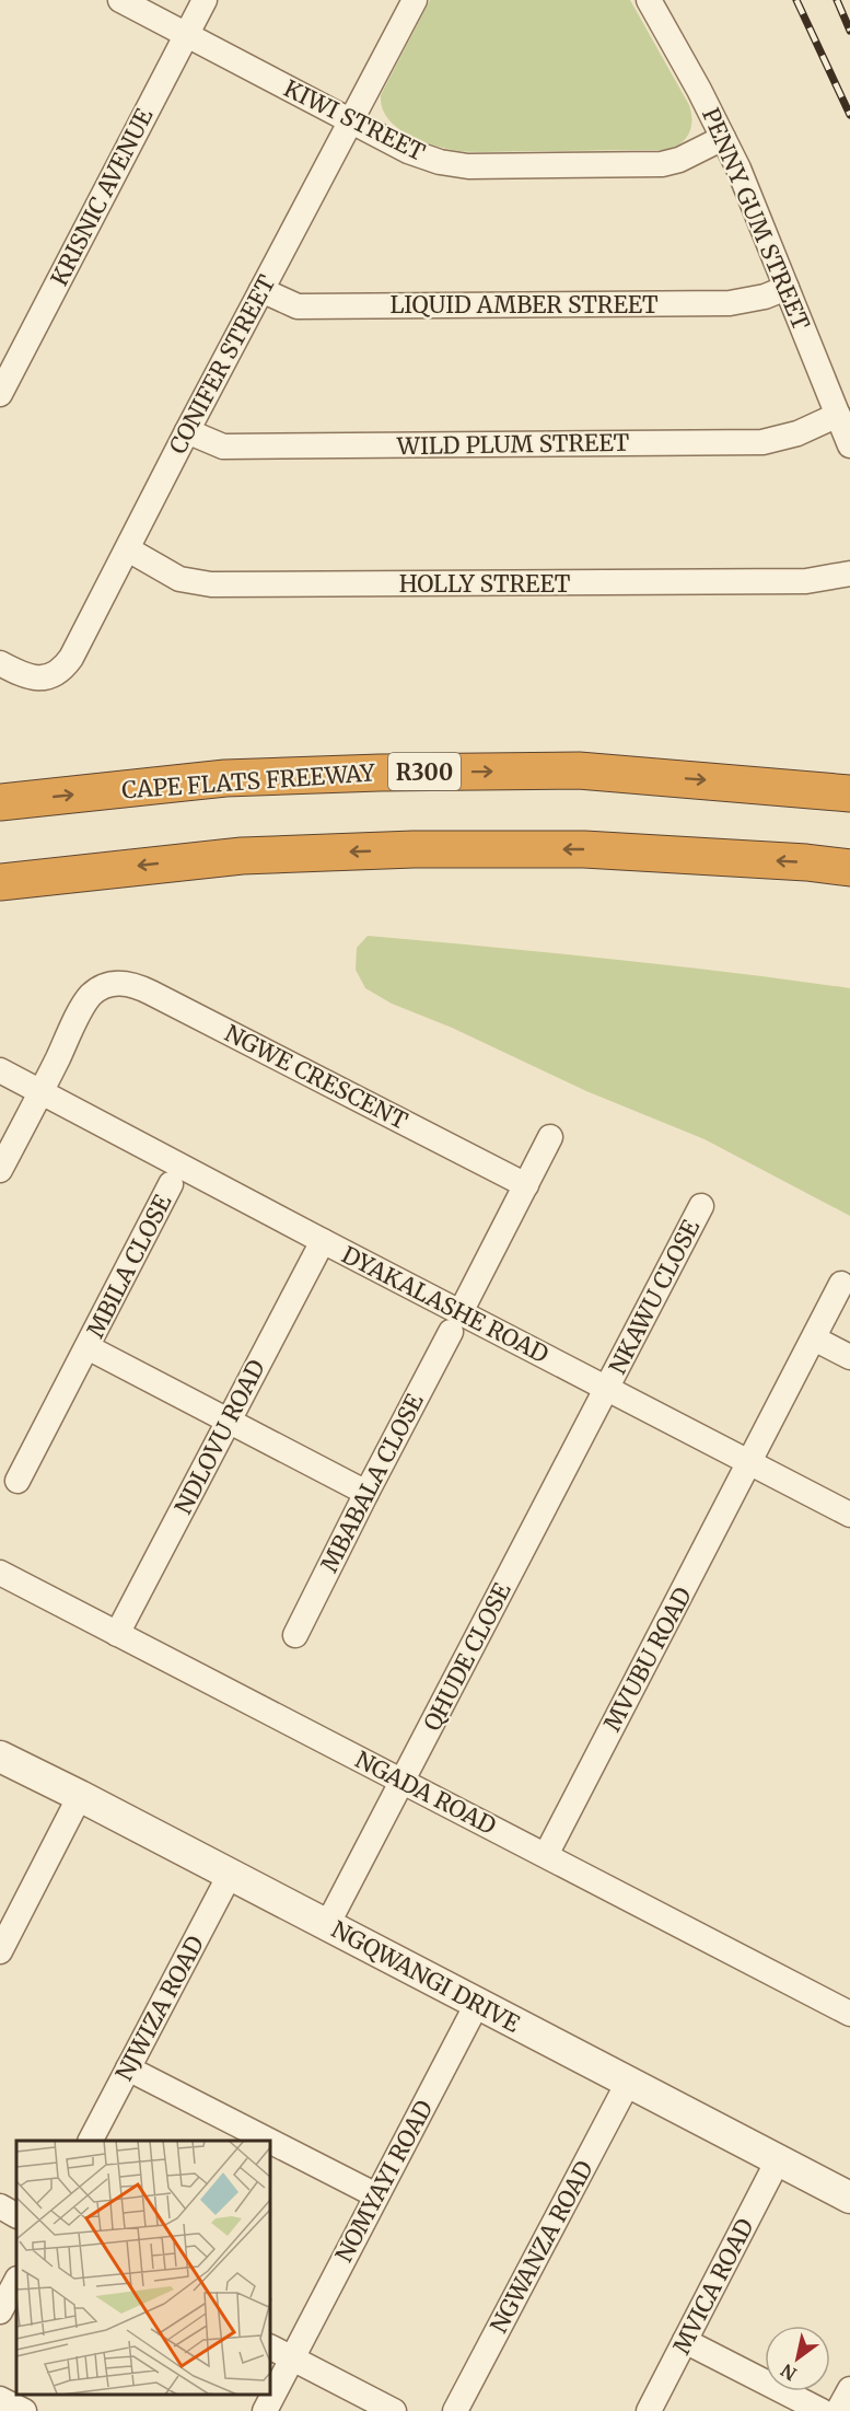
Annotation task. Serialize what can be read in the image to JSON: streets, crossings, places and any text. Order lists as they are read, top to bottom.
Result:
{
  "streets": {
    "highway": ["R300", "CAPE FLATS FREEWAY"],
    "street": [
      "KIWI STREET",
      "KRISNIC AVENUE",
      "PENNY GUM STREET",
      "LIQUID AMBER STREET",
      "CONIFER STREET",
      "WILD PLUM STREET",
      "HOLLY STREET",
      "NGWE CRESCENT",
      "MBILA CLOSE",
      "NKAWU CLOSE",
      "DYAKALASHE ROAD",
      "NDLOVU ROAD",
      "MBABALA CLOSE",
      "QHUDE CLOSE",
      "MVUBU ROAD",
      "NGADA ROAD",
      "NGQWANGI DRIVE",
      "NJWIZA ROAD",
      "NOMYAYI ROAD",
      "NGWANZA ROAD",
      "MVICA ROAD"
    ]
  },
  "crossings": [
    ["KIWI STREET", "KRISNIC AVENUE"],
    ["KIWI STREET", "PENNY GUM STREET"],
    ["KIWI STREET", "CONIFER STREET"],
    ["PENNY GUM STREET", "LIQUID AMBER STREET"],
    ["PENNY GUM STREET", "WILD PLUM STREET"],
    ["LIQUID AMBER STREET", "CONIFER STREET"],
    ["CONIFER STREET", "WILD PLUM STREET"],
    ["CONIFER STREET", "HOLLY STREET"],
    ["NGWE CRESCENT", "DYAKALASHE ROAD"],
    ["MBILA CLOSE", "NDLOVU ROAD"],
    ["MBILA CLOSE", "MBABALA CLOSE"],
    ["NKAWU CLOSE", "DYAKALASHE ROAD"],
    ["NKAWU CLOSE", "QHUDE CLOSE"],
    ["DYAKALASHE ROAD", "NDLOVU ROAD"],
    ["DYAKALASHE ROAD", "MBABALA CLOSE"],
    ["DYAKALASHE ROAD", "QHUDE CLOSE"],
    ["DYAKALASHE ROAD", "MVUBU ROAD"],
    ["NDLOVU ROAD", "NGADA ROAD"],
    ["QHUDE CLOSE", "NGADA ROAD"],
    ["QHUDE CLOSE", "NGQWANGI DRIVE"],
    ["MVUBU ROAD", "NGADA ROAD"],
    ["NGQWANGI DRIVE", "NJWIZA ROAD"],
    ["NGQWANGI DRIVE", "NOMYAYI ROAD"],
    ["NGQWANGI DRIVE", "NGWANZA ROAD"],
    ["NGQWANGI DRIVE", "MVICA ROAD"]
  ],
  "north": "bottom left"
}
